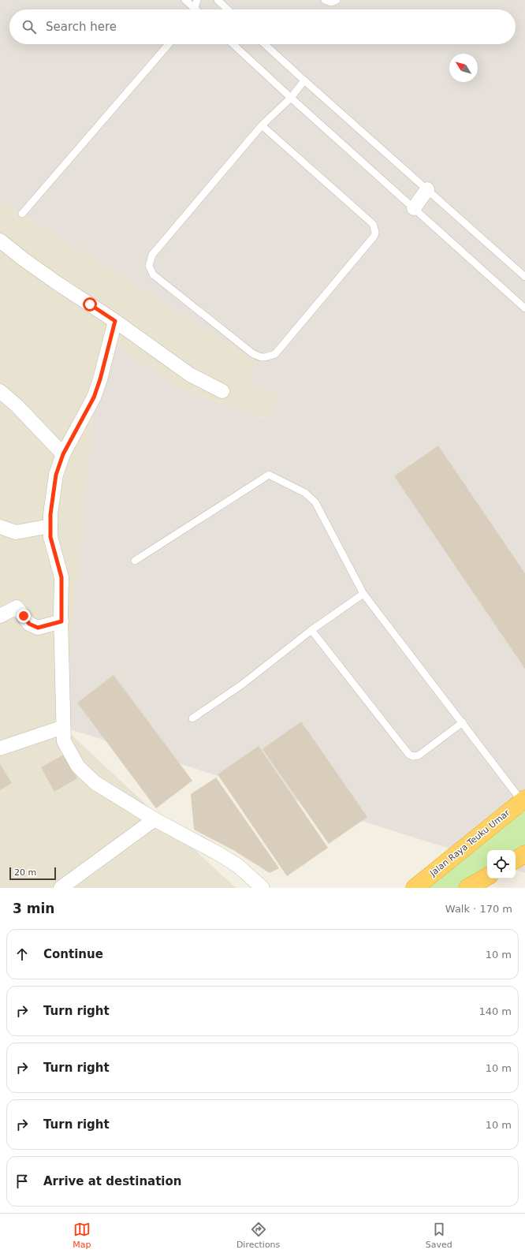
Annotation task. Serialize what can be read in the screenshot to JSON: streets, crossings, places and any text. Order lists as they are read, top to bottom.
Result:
{
  "streets": {
    "highway": ["Jalan Raya Teuku Umar"]
  },
  "scale_bar": "20 m",
  "north": "top left",
  "page": {
    "search": "Search here",
    "scale": "20 m",
    "heading": ["3 min", "Walk · 170 m"],
    "list": [
      ["Continue", "10 m"],
      ["Turn right", "140 m"],
      ["Turn right", "10 m"],
      ["Turn right", "10 m"],
      "Arrive at destination"
    ],
    "nav": ["Map", "Directions", "Saved"]
  }
}
